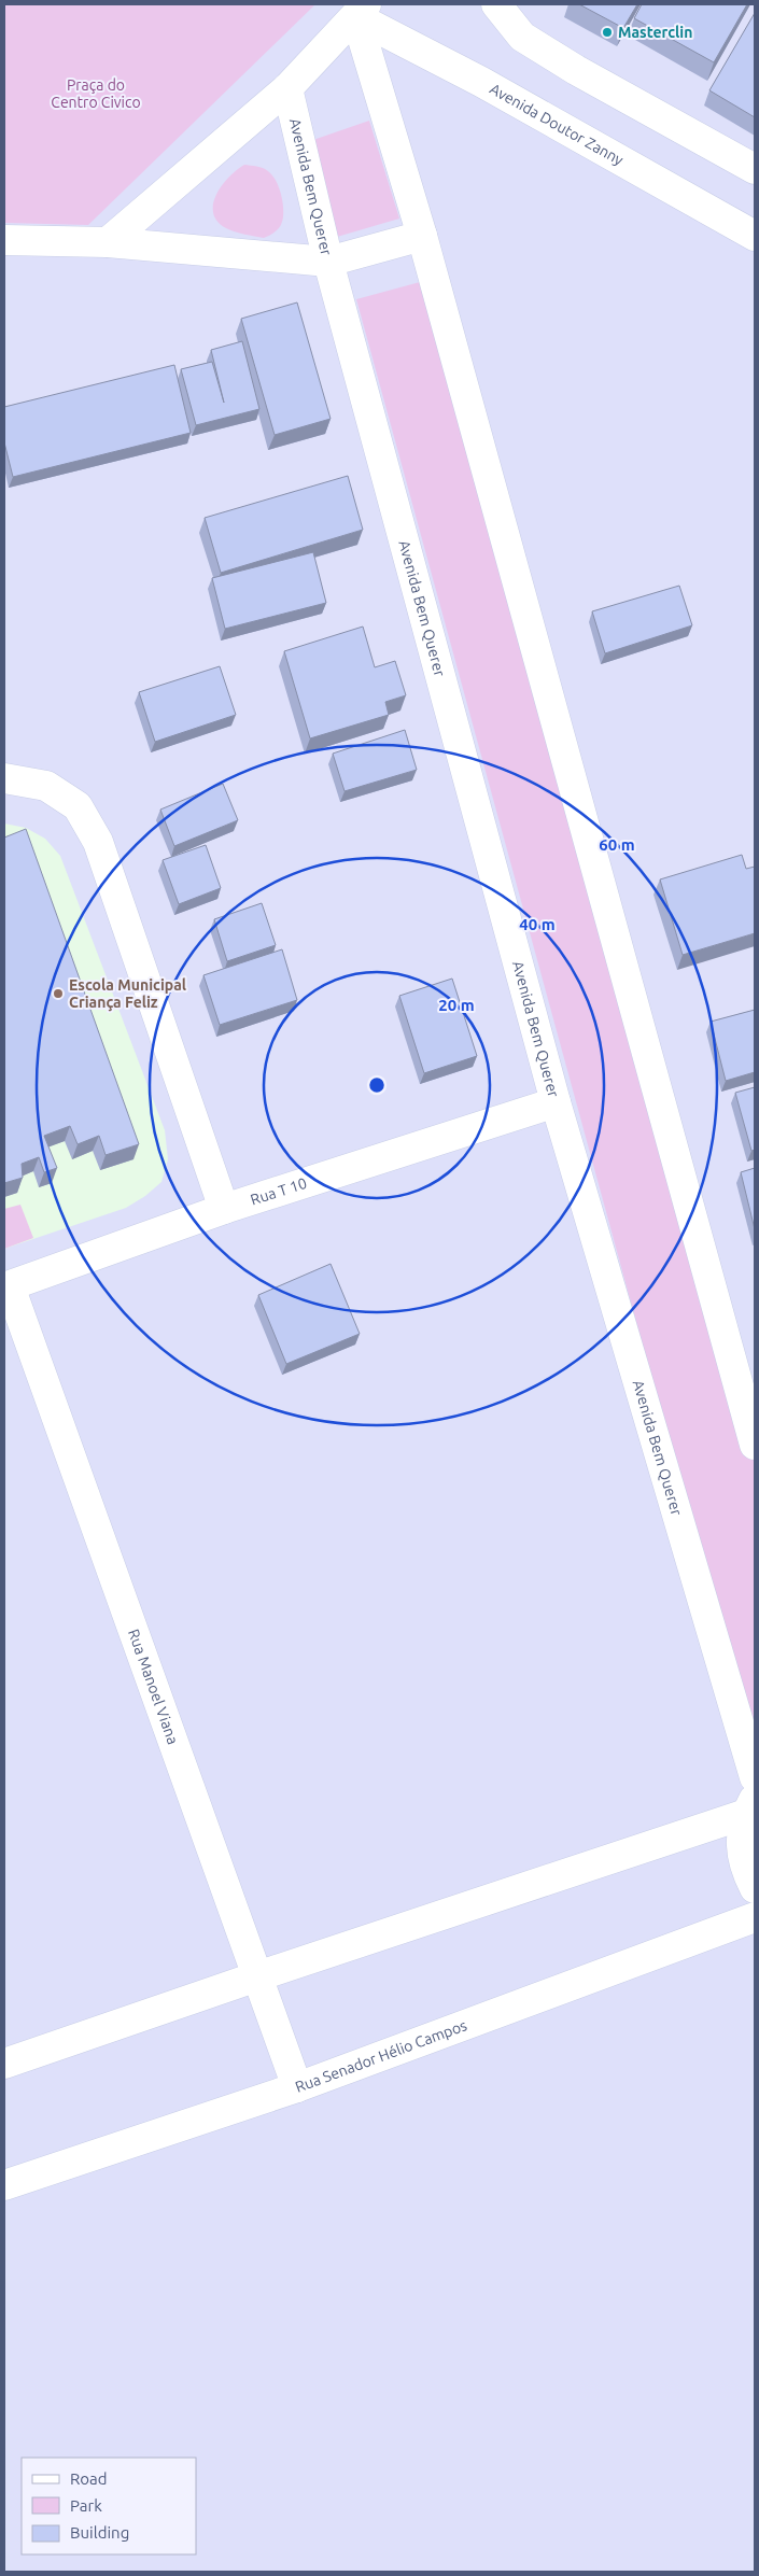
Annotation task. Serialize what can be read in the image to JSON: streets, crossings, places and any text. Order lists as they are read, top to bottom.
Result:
{
  "streets": {
    "street": [
      "Avenida Doutor Zanny",
      "Avenida Bem Querer",
      "Rua T 10",
      "Rua Manoel Viana",
      "Rua Senador Hélio Campos"
    ]
  },
  "crossings": [
    ["Avenida Bem Querer", "Rua T 10"],
    ["Rua T 10", "Rua Manoel Viana"],
    ["Rua Manoel Viana", "Rua Senador Hélio Campos"]
  ],
  "parks": ["Praça do Centro Civico"],
  "places": ["Masterclin", "Escola Municipal Criança Feliz"],
  "legend": ["Road", "Park", "Building"],
  "rings": ["60 m", "40 m", "20 m"]
}
